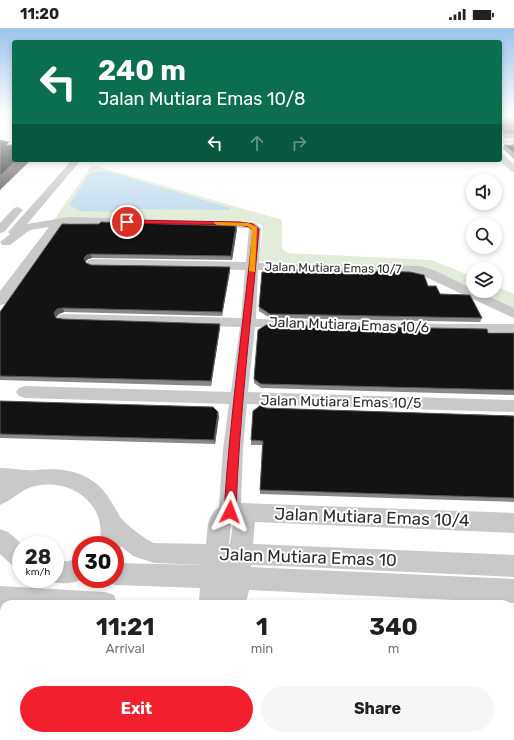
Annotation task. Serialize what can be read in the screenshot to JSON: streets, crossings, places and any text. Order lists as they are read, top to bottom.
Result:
{
  "streets": {
    "street": [
      "Jalan Mutiara Emas 10/7",
      "Jalan Mutiara Emas 10/6",
      "Jalan Mutiara Emas 10/5",
      "Jalan Mutiara Emas 10/4",
      "Jalan Mutiara Emas 10"
    ]
  },
  "page": {
    "status": "11:20",
    "turn": ["240 m", "Jalan Mutiara Emas 10/8"],
    "speed": "28 km/h",
    "limit": "30",
    "eta": [
      "11:21",
      "Arrival",
      "1",
      "min",
      "340",
      "m"
    ],
    "buttons": ["Exit", "Share"]
  }
}
